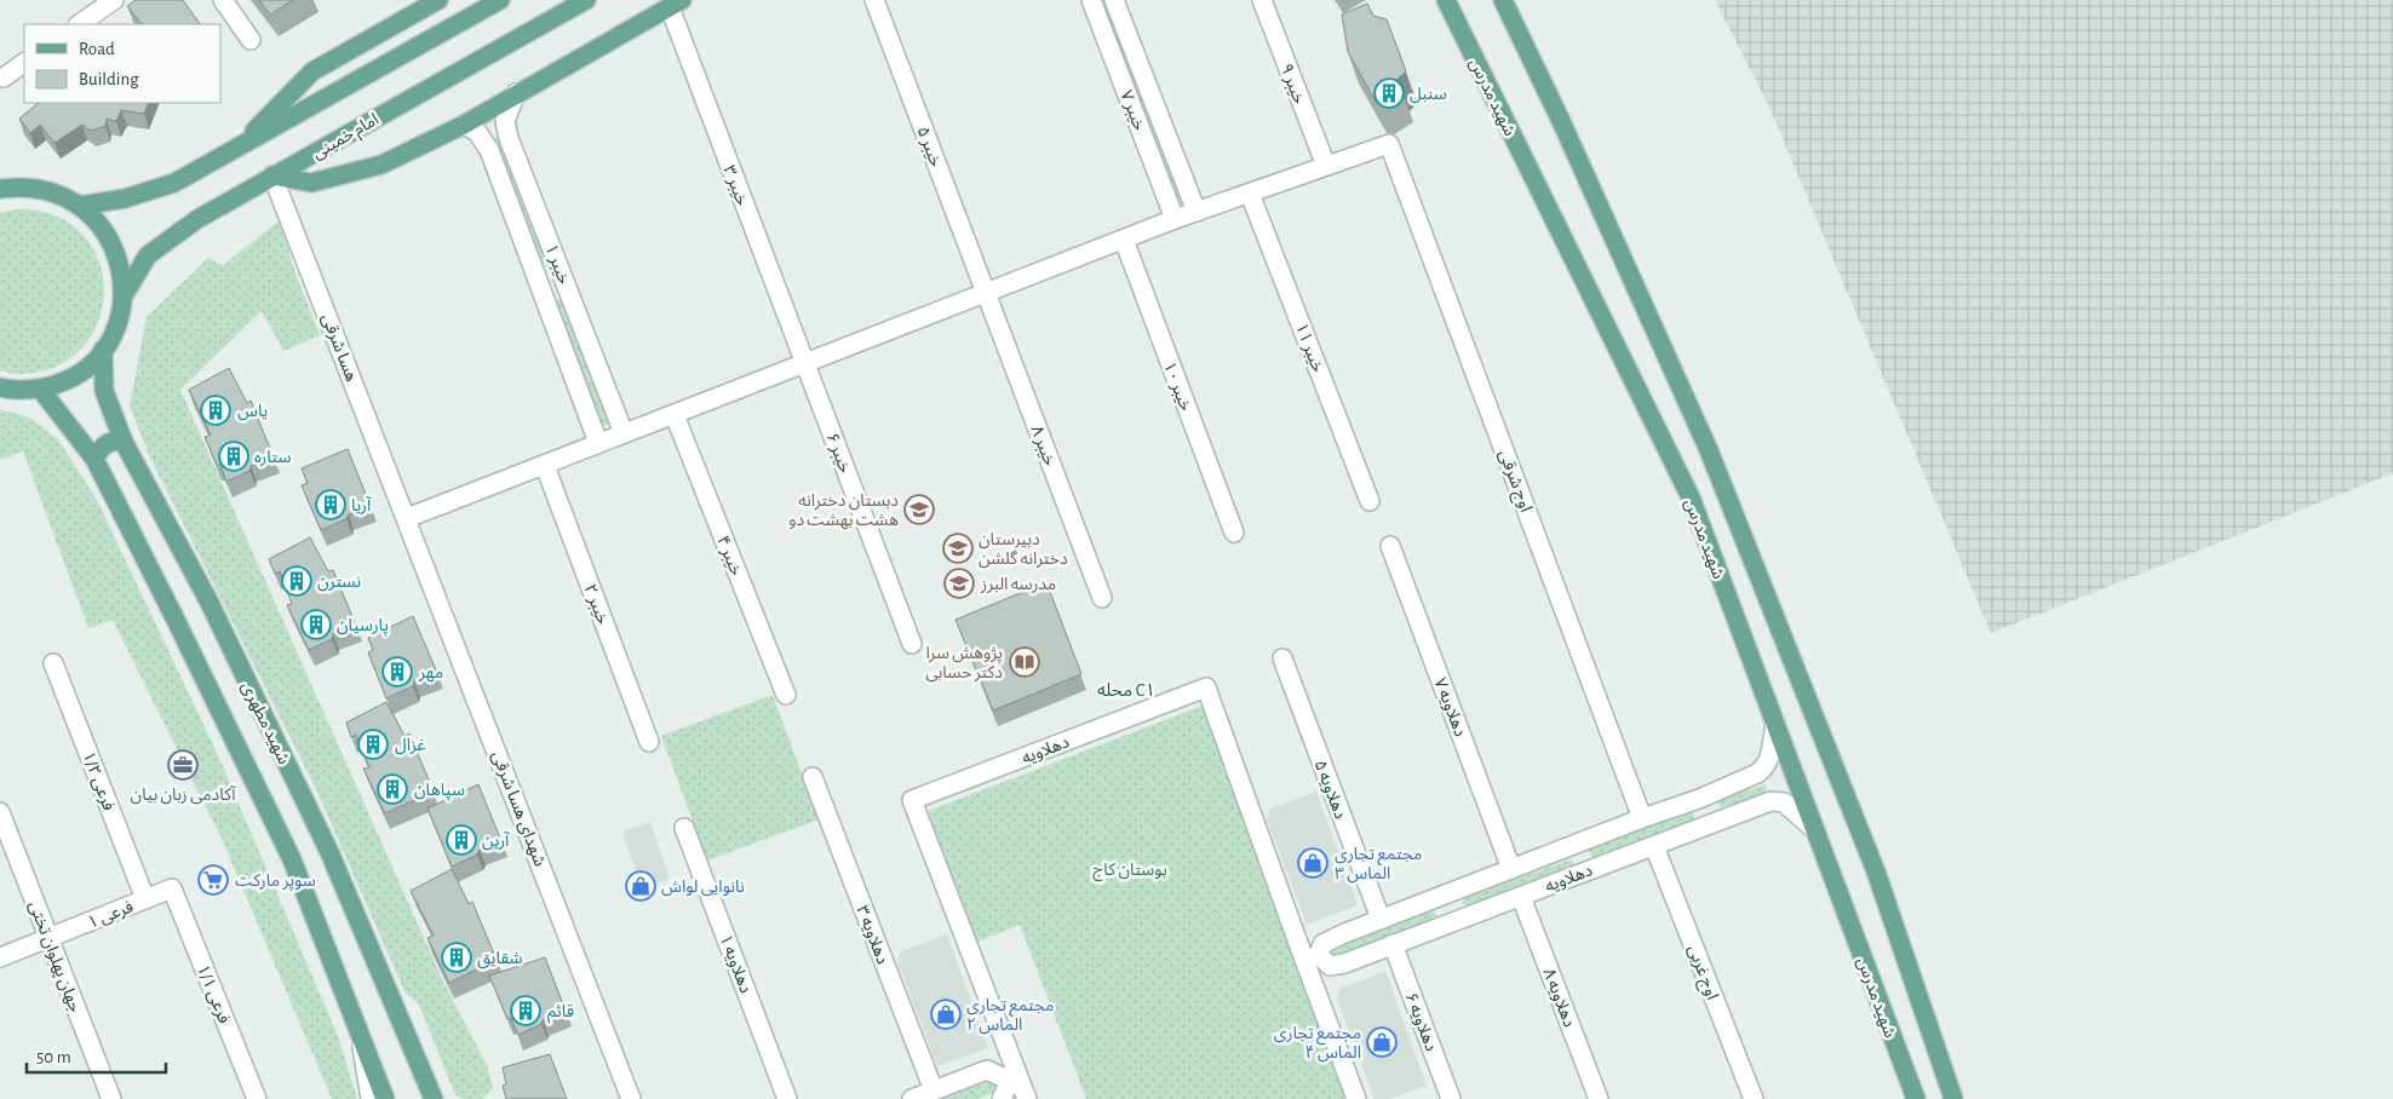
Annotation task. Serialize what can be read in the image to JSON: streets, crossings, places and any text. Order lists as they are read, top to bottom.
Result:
{
  "streets": {
    "main road": ["شهید مدرس", "امام خمینی", "شهید مطهری"],
    "street": [
      "خیبر ۹",
      "خیبر ۷",
      "خیبر ۵",
      "خیبر ۳",
      "خیبر ۱",
      "هسا شرقی",
      "خیبر ۱۱",
      "خیبر ۱۰",
      "خیبر ۸",
      "خیبر ۶",
      "اوج شرقی",
      "خیبر ۴",
      "خیبر ۲",
      "دهلاویه ۷",
      "دهلاویه",
      "فرعی ۱/۲",
      "دهلاویه ۵",
      "شهدای هسا شرقی",
      "فرعی ۱",
      "دهلاویه ۳",
      "جهان پهلوان تختی",
      "دهلاویه ۱",
      "اوج غربی",
      "فرعی ۱/۱",
      "دهلاویه ۸",
      "دهلاویه ۶"
    ]
  },
  "crossings": [
    ["خیبر ۹", "اوج شرقی"],
    ["شهید مدرس", "دهلاویه"],
    ["امام خمینی", "هسا شرقی"],
    ["خیبر ۵", "خیبر ۸"],
    ["خیبر ۳", "خیبر ۶"],
    ["هسا شرقی", "شهدای هسا شرقی"],
    ["اوج شرقی", "دهلاویه"],
    ["دهلاویه ۷", "دهلاویه"],
    ["دهلاویه", "دهلاویه ۵"],
    ["دهلاویه", "اوج غربی"],
    ["دهلاویه", "دهلاویه ۸"],
    ["دهلاویه", "دهلاویه ۶"],
    ["فرعی ۱/۲", "فرعی ۱"],
    ["فرعی ۱", "جهان پهلوان تختی"],
    ["فرعی ۱", "فرعی ۱/۱"]
  ],
  "districts": ["محله C۱"],
  "parks": ["بوستان کاج"],
  "places": {
    "building": [
      "سنبل",
      "یاس",
      "ستاره",
      "آریا",
      "نسترن",
      "پارسیان",
      "مهر",
      "غزال",
      "سپاهان",
      "آرین",
      "شقایق",
      "قائم"
    ],
    "school or university": ["دبستان دخترانه هشت بهشت دو", "دبیرستان دخترانه گلشن", "مدرسه البرز"],
    "library": ["پژوهش سرا دکتر حسابی"],
    "office": ["آکادمی زبان بیان"],
    "shop": [
      "مجتمع تجاری الماس ۳",
      "نانوایی لواش",
      "مجتمع تجاری الماس ۲",
      "مجتمع تجاری الماس ۴"
    ],
    "supermarket": ["سوپر مارکت"]
  },
  "legend": ["Road", "Building"],
  "scale_bar": "50 m"
}
